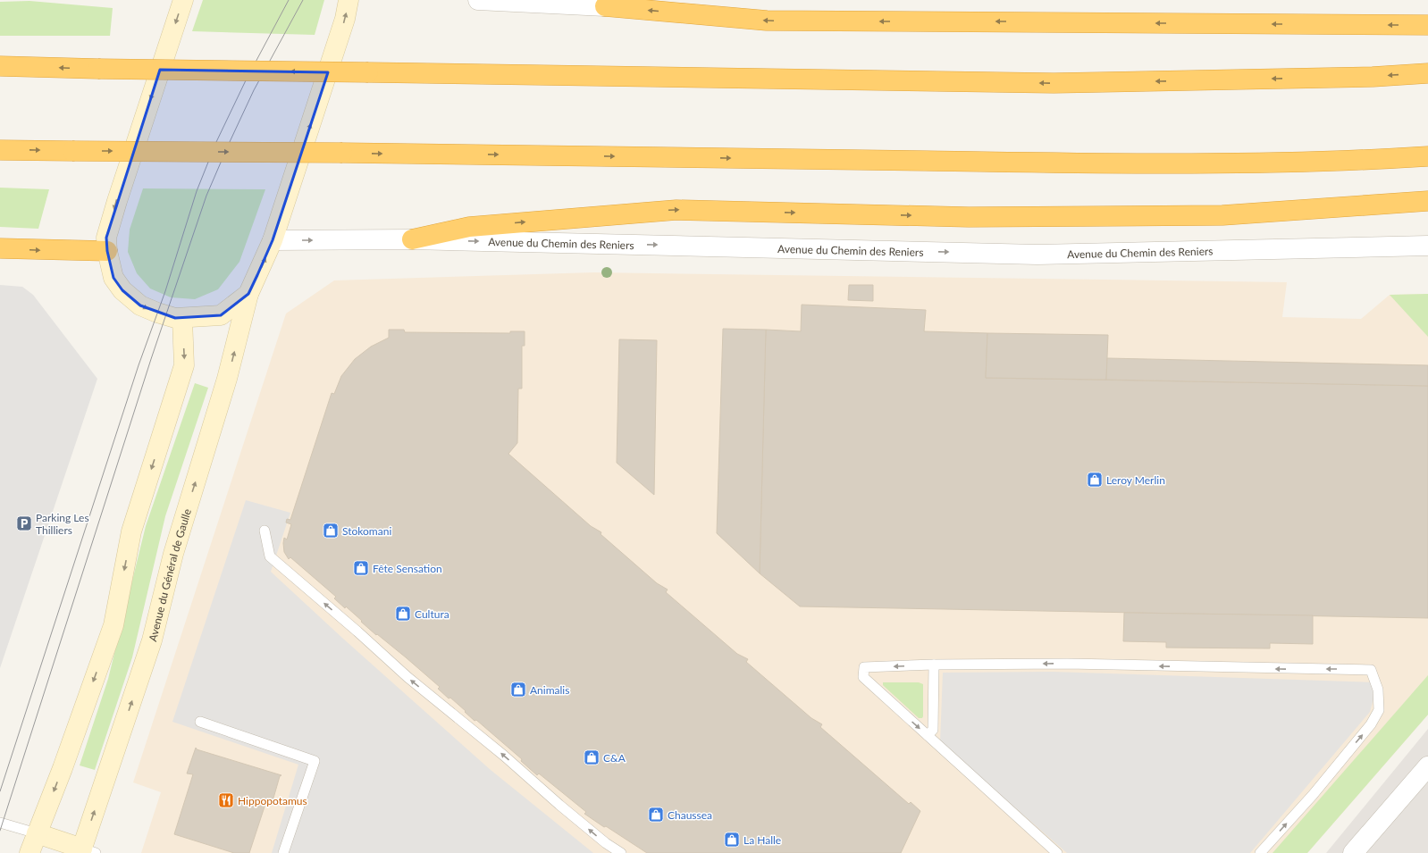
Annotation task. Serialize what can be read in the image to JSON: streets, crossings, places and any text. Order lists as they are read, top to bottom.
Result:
{
  "streets": {
    "main road": ["Avenue du Général de Gaulle"],
    "street": ["Avenue du Chemin des Reniers"]
  },
  "crossings": [
    ["Avenue du Chemin des Reniers", "Avenue du Général de Gaulle"]
  ],
  "one_way": ["Avenue du Chemin des Reniers"],
  "places": {
    "shop": [
      "Leroy Merlin",
      "Stokomani",
      "Fête Sensation",
      "Cultura",
      "Animalis",
      "C&A",
      "Chaussea",
      "La Halle"
    ],
    "parking": ["Parking Les Thilliers"],
    "restaurant": ["Hippopotamus"]
  }
}
